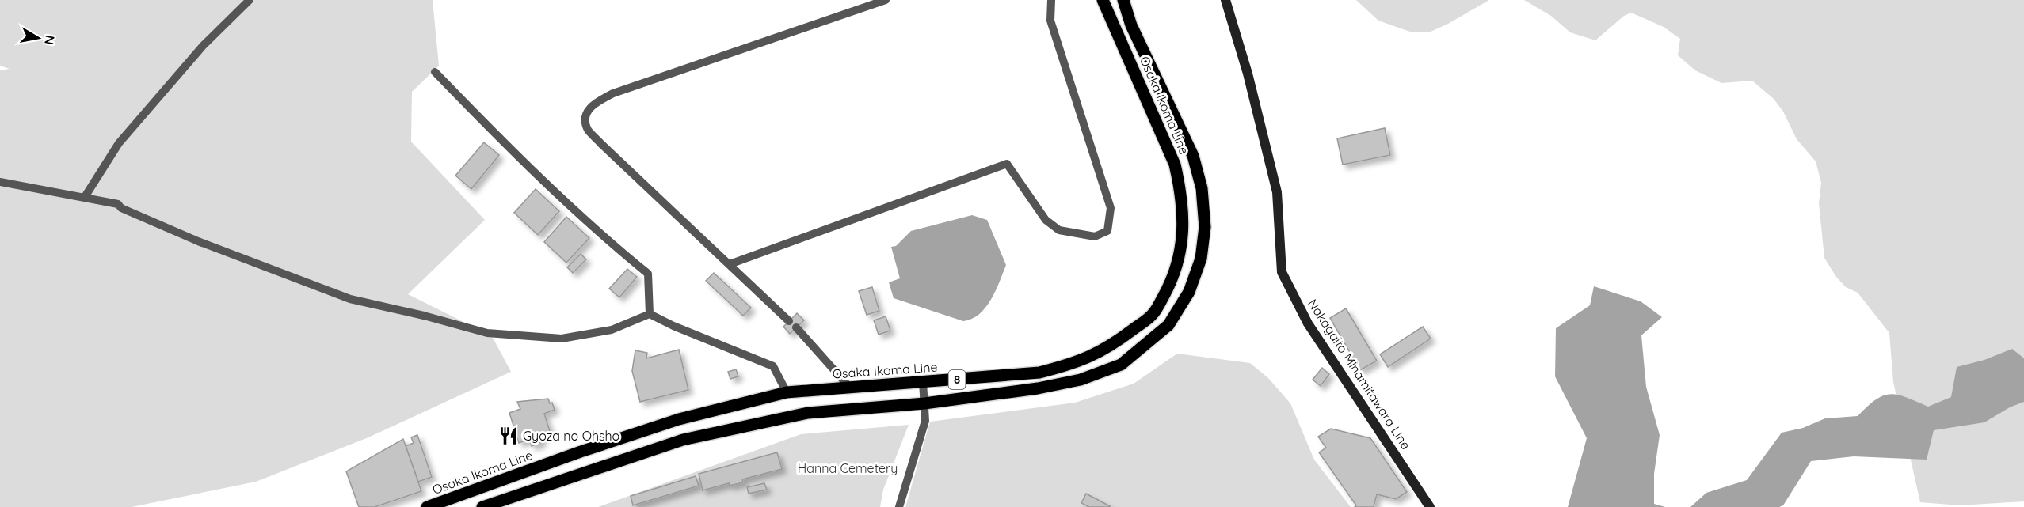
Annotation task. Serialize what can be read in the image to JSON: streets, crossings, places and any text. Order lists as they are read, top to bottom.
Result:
{
  "streets": {
    "main road": ["Osaka Ikoma Line", "Nakagaito Minamitawara Line", "8"]
  },
  "parks": ["Hanna Cemetery"],
  "places": {
    "restaurant": ["Gyoza no Ohsho"]
  },
  "north": "right"
}
